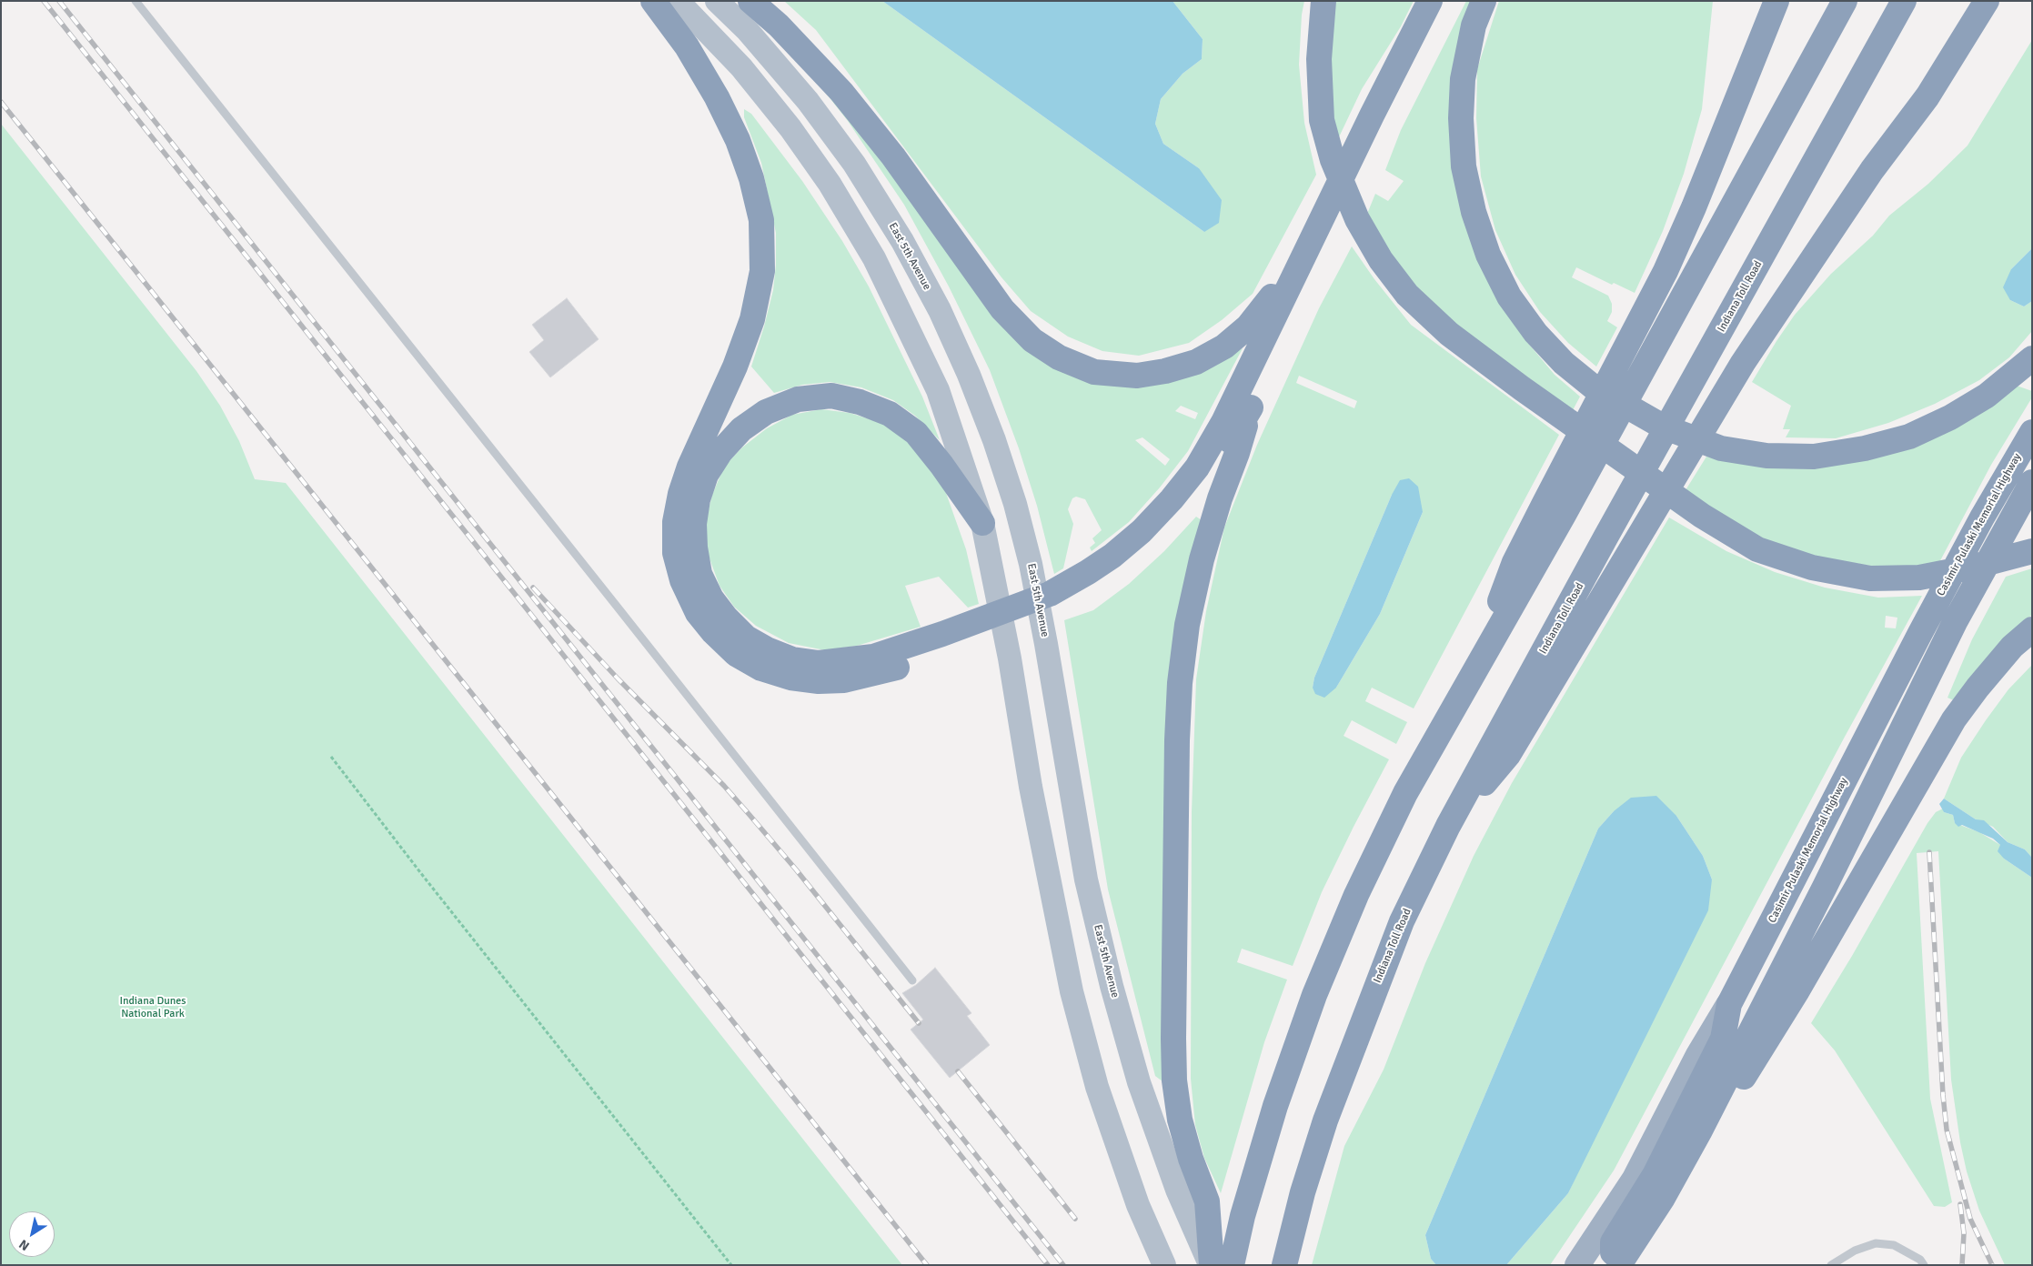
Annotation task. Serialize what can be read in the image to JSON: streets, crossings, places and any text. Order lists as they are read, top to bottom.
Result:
{
  "streets": {
    "highway": ["Indiana Toll Road", "Casimir Pulaski Memorial Highway"],
    "main road": ["East 5th Avenue"]
  },
  "parks": ["Indiana Dunes National Park"],
  "north": "bottom left"
}
